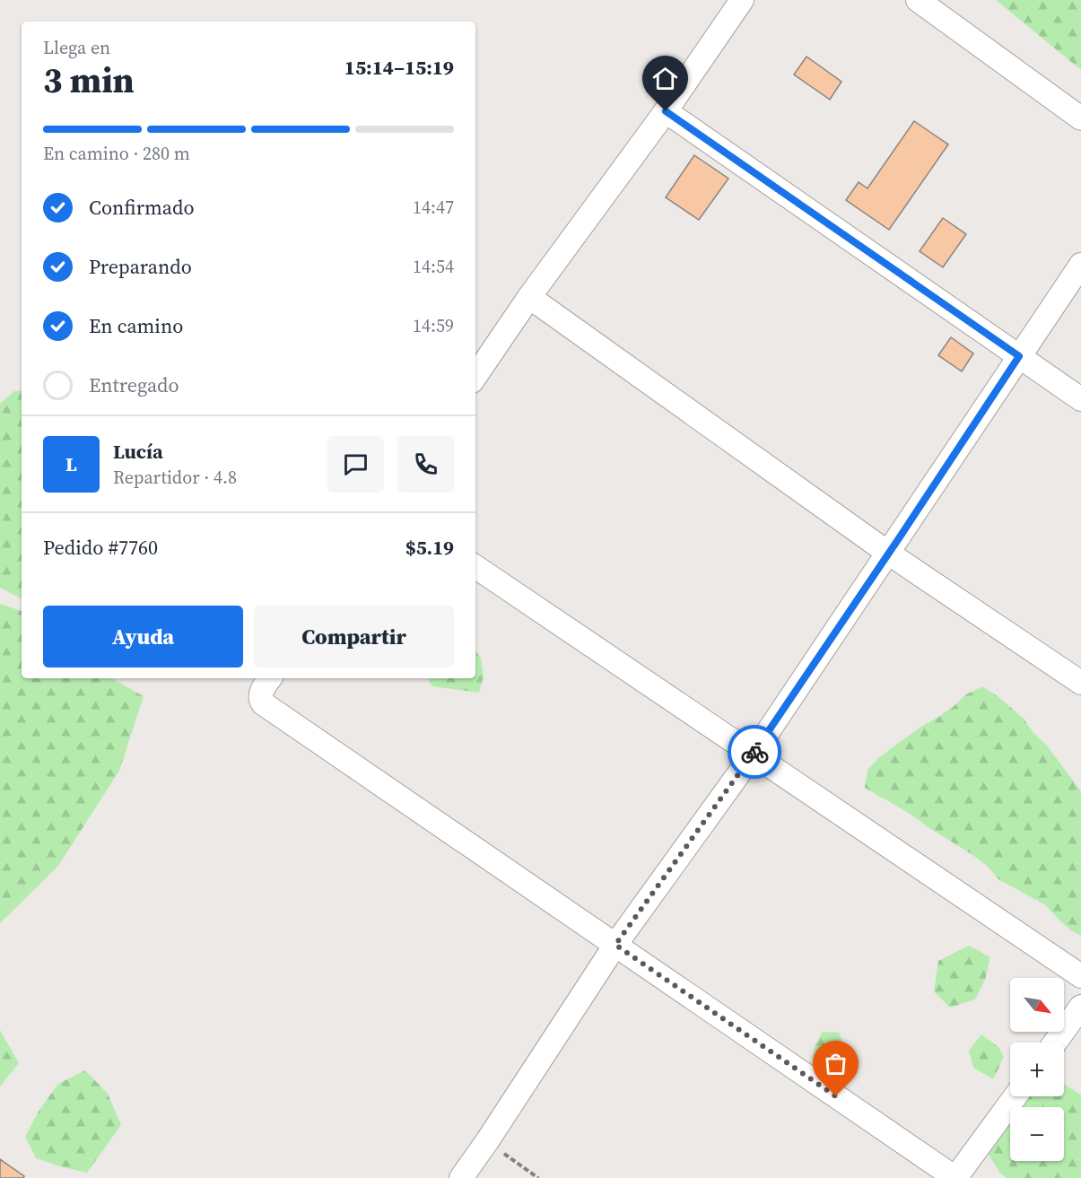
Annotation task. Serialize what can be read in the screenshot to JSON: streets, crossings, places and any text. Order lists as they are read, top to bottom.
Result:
{
  "north": "bottom right",
  "page": {
    "heading": ["3 min", "Llega en", "15:14–15:19"],
    "panel": [
      "Lucía",
      "Repartidor · 4.8",
      "Pedido #7760",
      "$5.19"
    ],
    "bar": "En camino · 280 m",
    "list": [
      ["Confirmado", "14:47"],
      ["Preparando", "14:54"],
      ["En camino", "14:59"],
      "Entregado"
    ],
    "round": "L",
    "buttons": ["Ayuda", "Compartir"],
    "map_buttons": ["+", "−"]
  }
}
